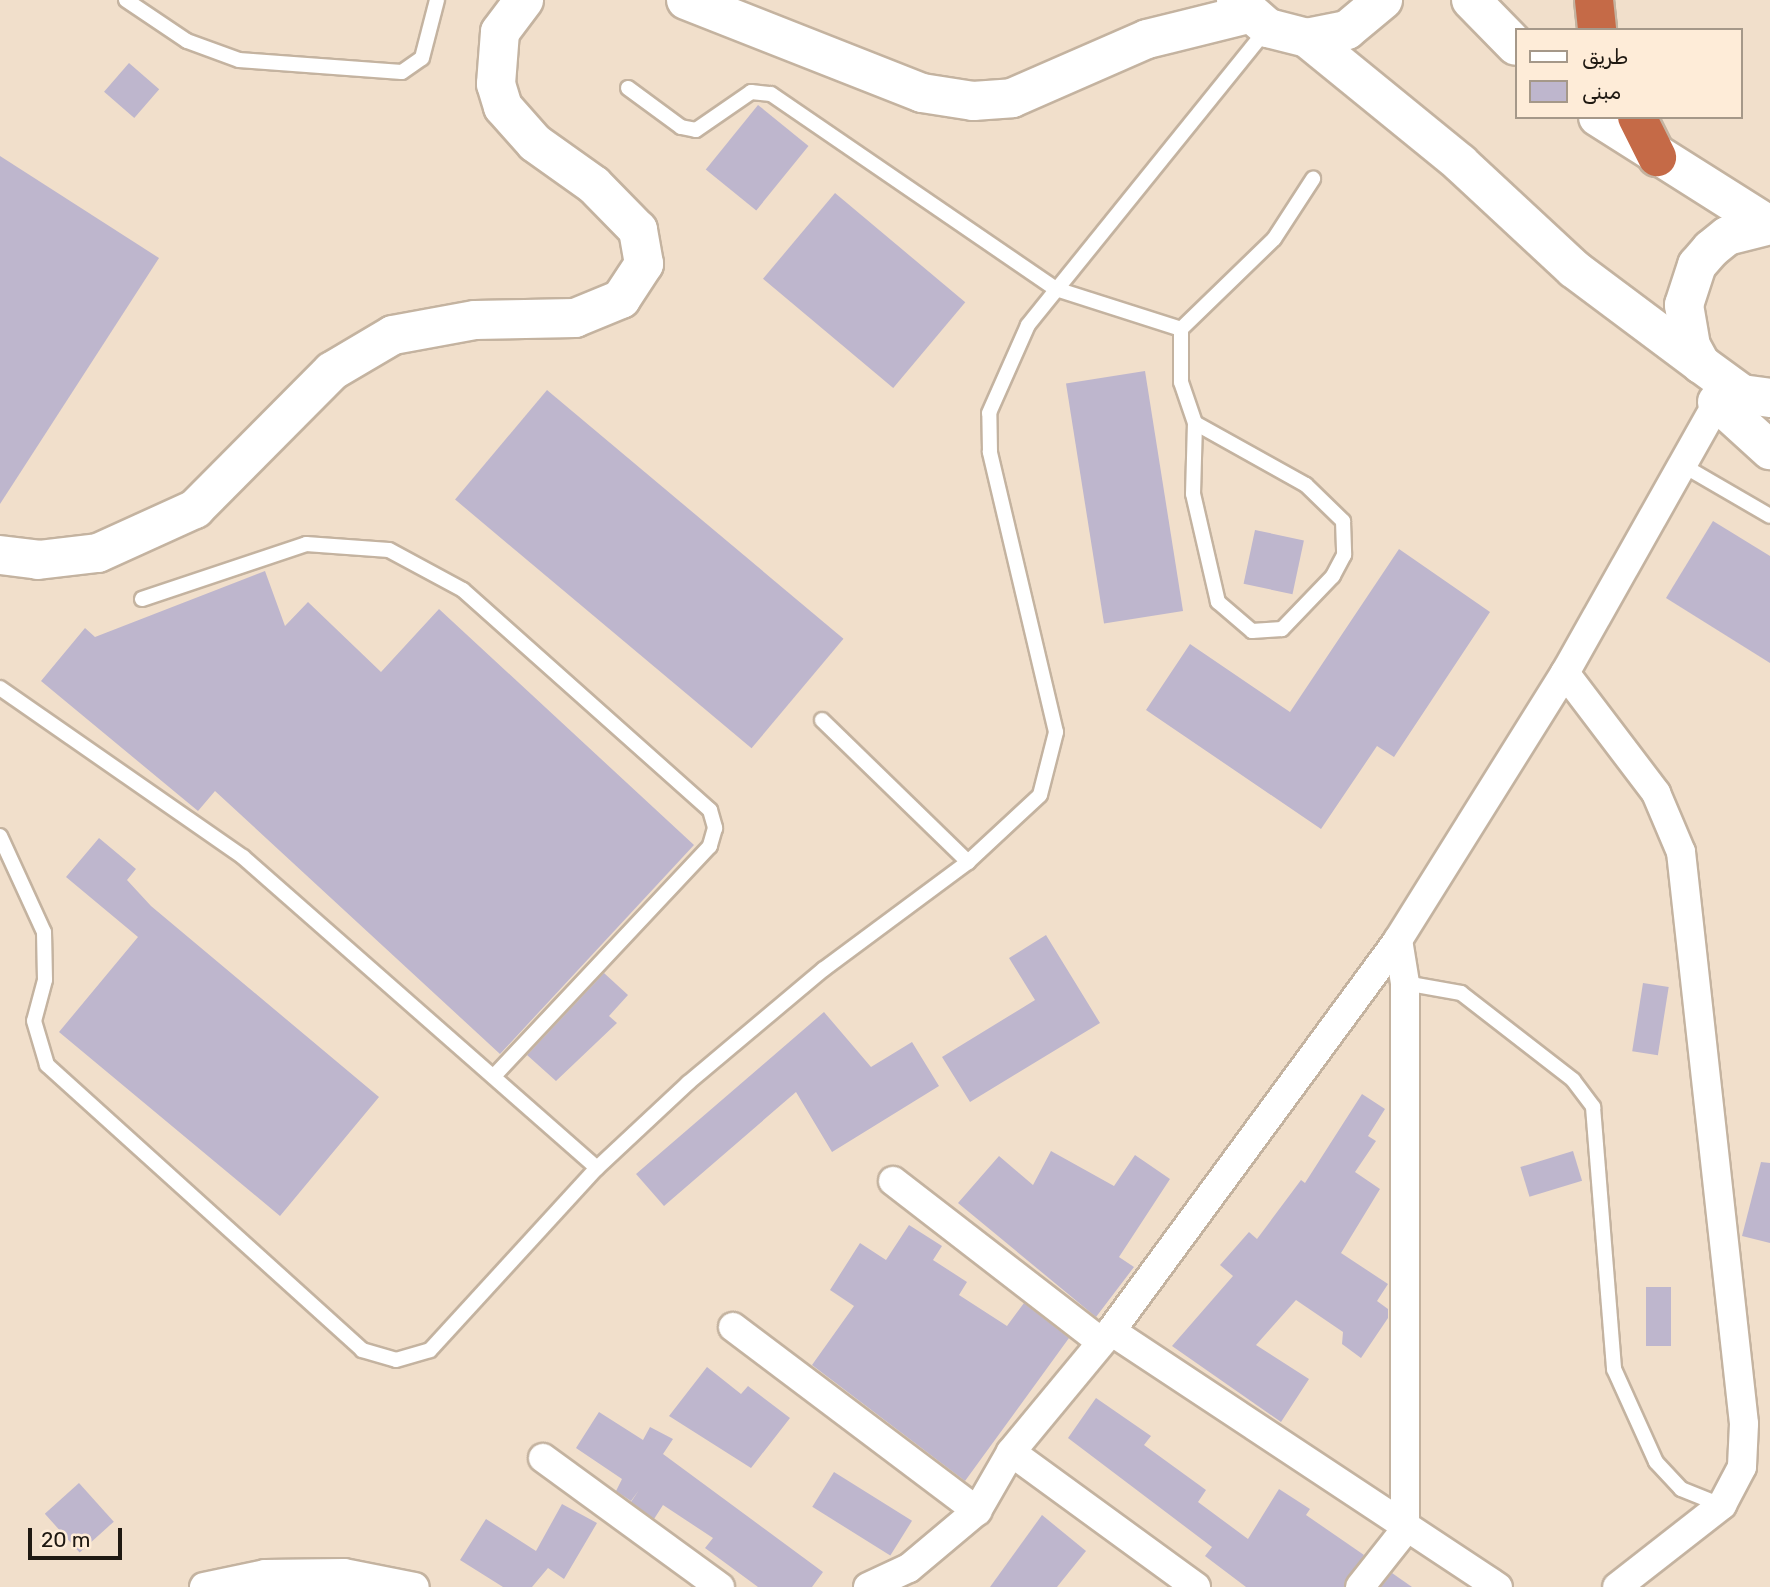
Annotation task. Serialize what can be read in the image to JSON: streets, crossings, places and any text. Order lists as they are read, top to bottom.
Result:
{
  "legend": ["طريق", "مبنى"],
  "scale_bar": "20 m"
}
